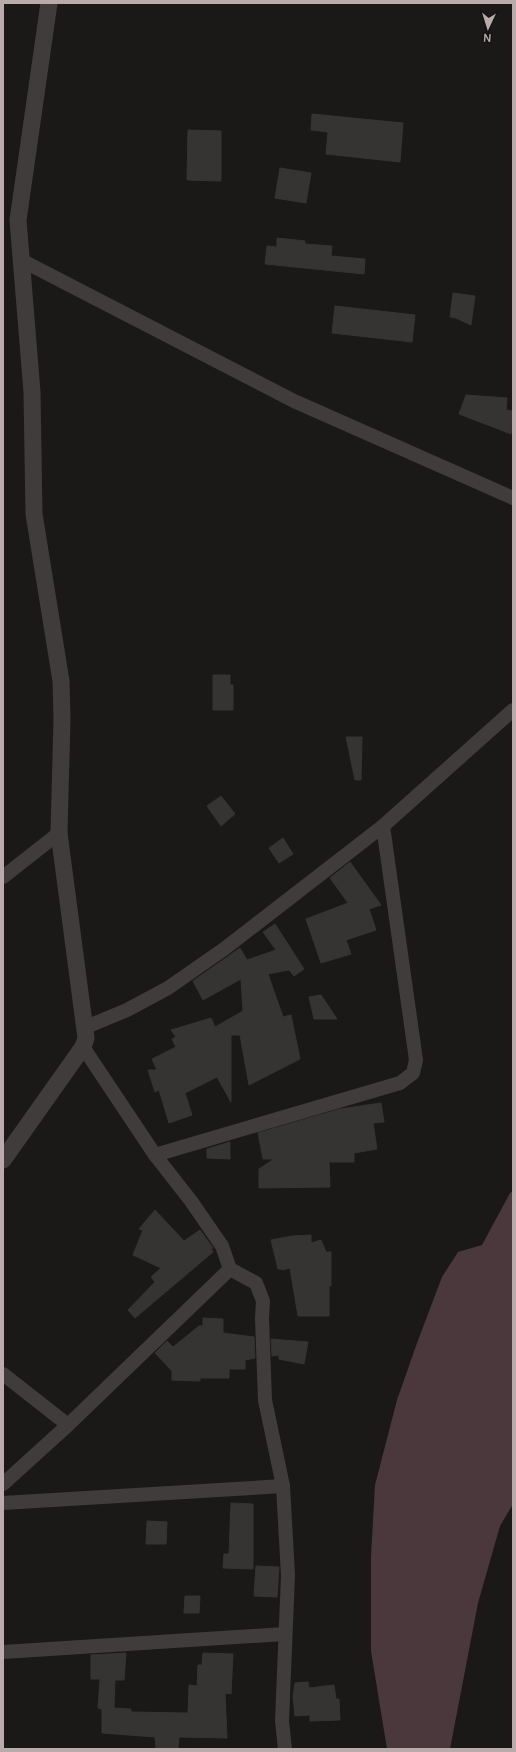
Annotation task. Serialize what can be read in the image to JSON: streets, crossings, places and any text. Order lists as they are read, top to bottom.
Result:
{
  "north": "bottom"
}
